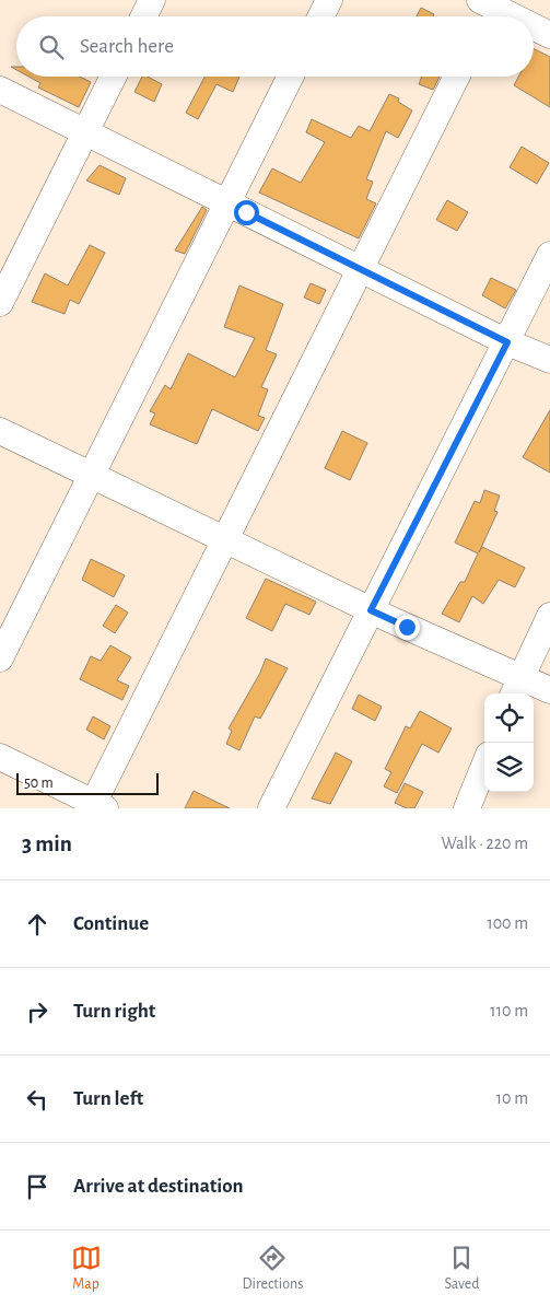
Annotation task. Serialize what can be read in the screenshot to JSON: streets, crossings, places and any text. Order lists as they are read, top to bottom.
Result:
{
  "scale_bar": "50 m",
  "page": {
    "search": "Search here",
    "scale": "50 m",
    "heading": ["3 min", "Walk · 220 m"],
    "list": [
      ["Continue", "100 m"],
      ["Turn right", "110 m"],
      ["Turn left", "10 m"],
      "Arrive at destination"
    ],
    "nav": ["Map", "Directions", "Saved"]
  }
}
